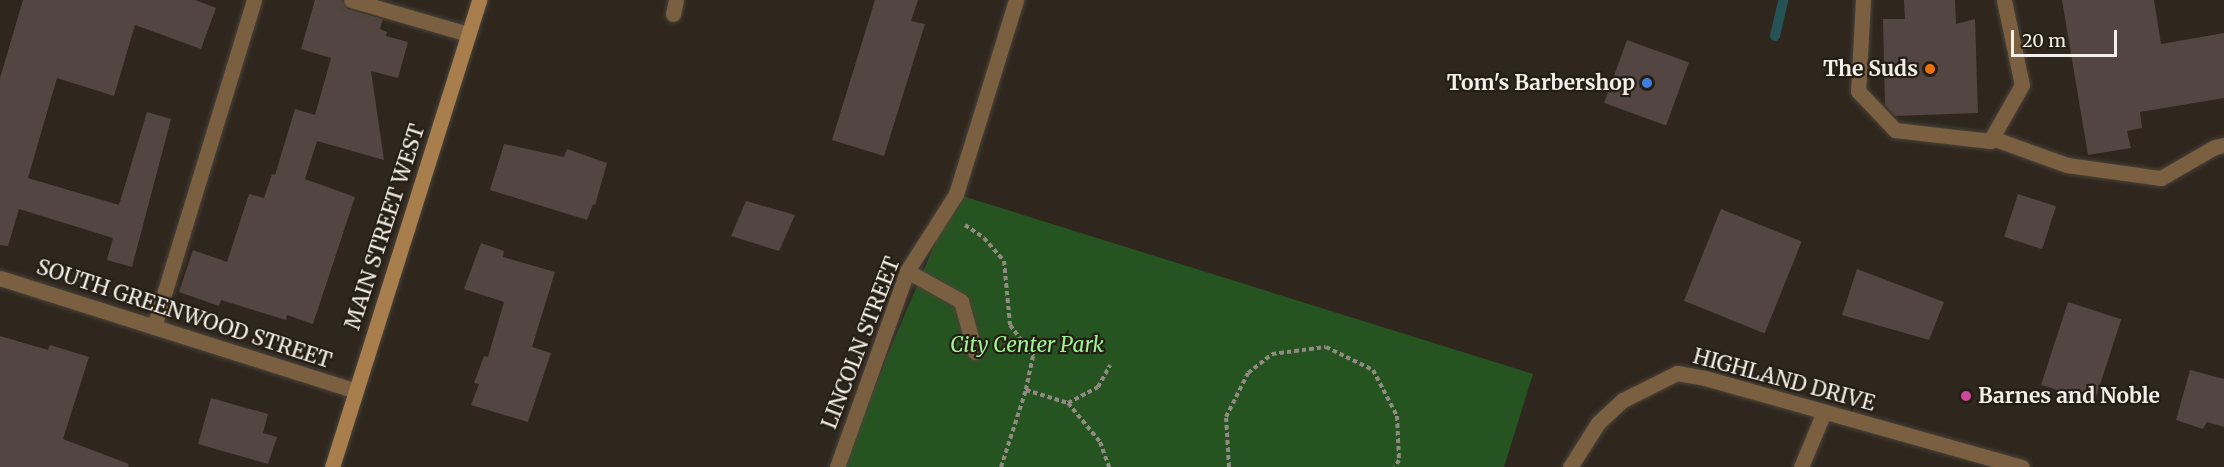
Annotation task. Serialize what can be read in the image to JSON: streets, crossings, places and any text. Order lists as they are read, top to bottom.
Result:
{
  "streets": {
    "main road": ["MAIN STREET WEST"],
    "street": ["SOUTH GREENWOOD STREET", "LINCOLN STREET", "HIGHLAND DRIVE"]
  },
  "crossings": [
    ["MAIN STREET WEST", "SOUTH GREENWOOD STREET"]
  ],
  "parks": ["City Center Park"],
  "places": ["The Suds", "Tom's Barbershop", "Barnes and Noble"],
  "scale_bar": "20 m"
}
